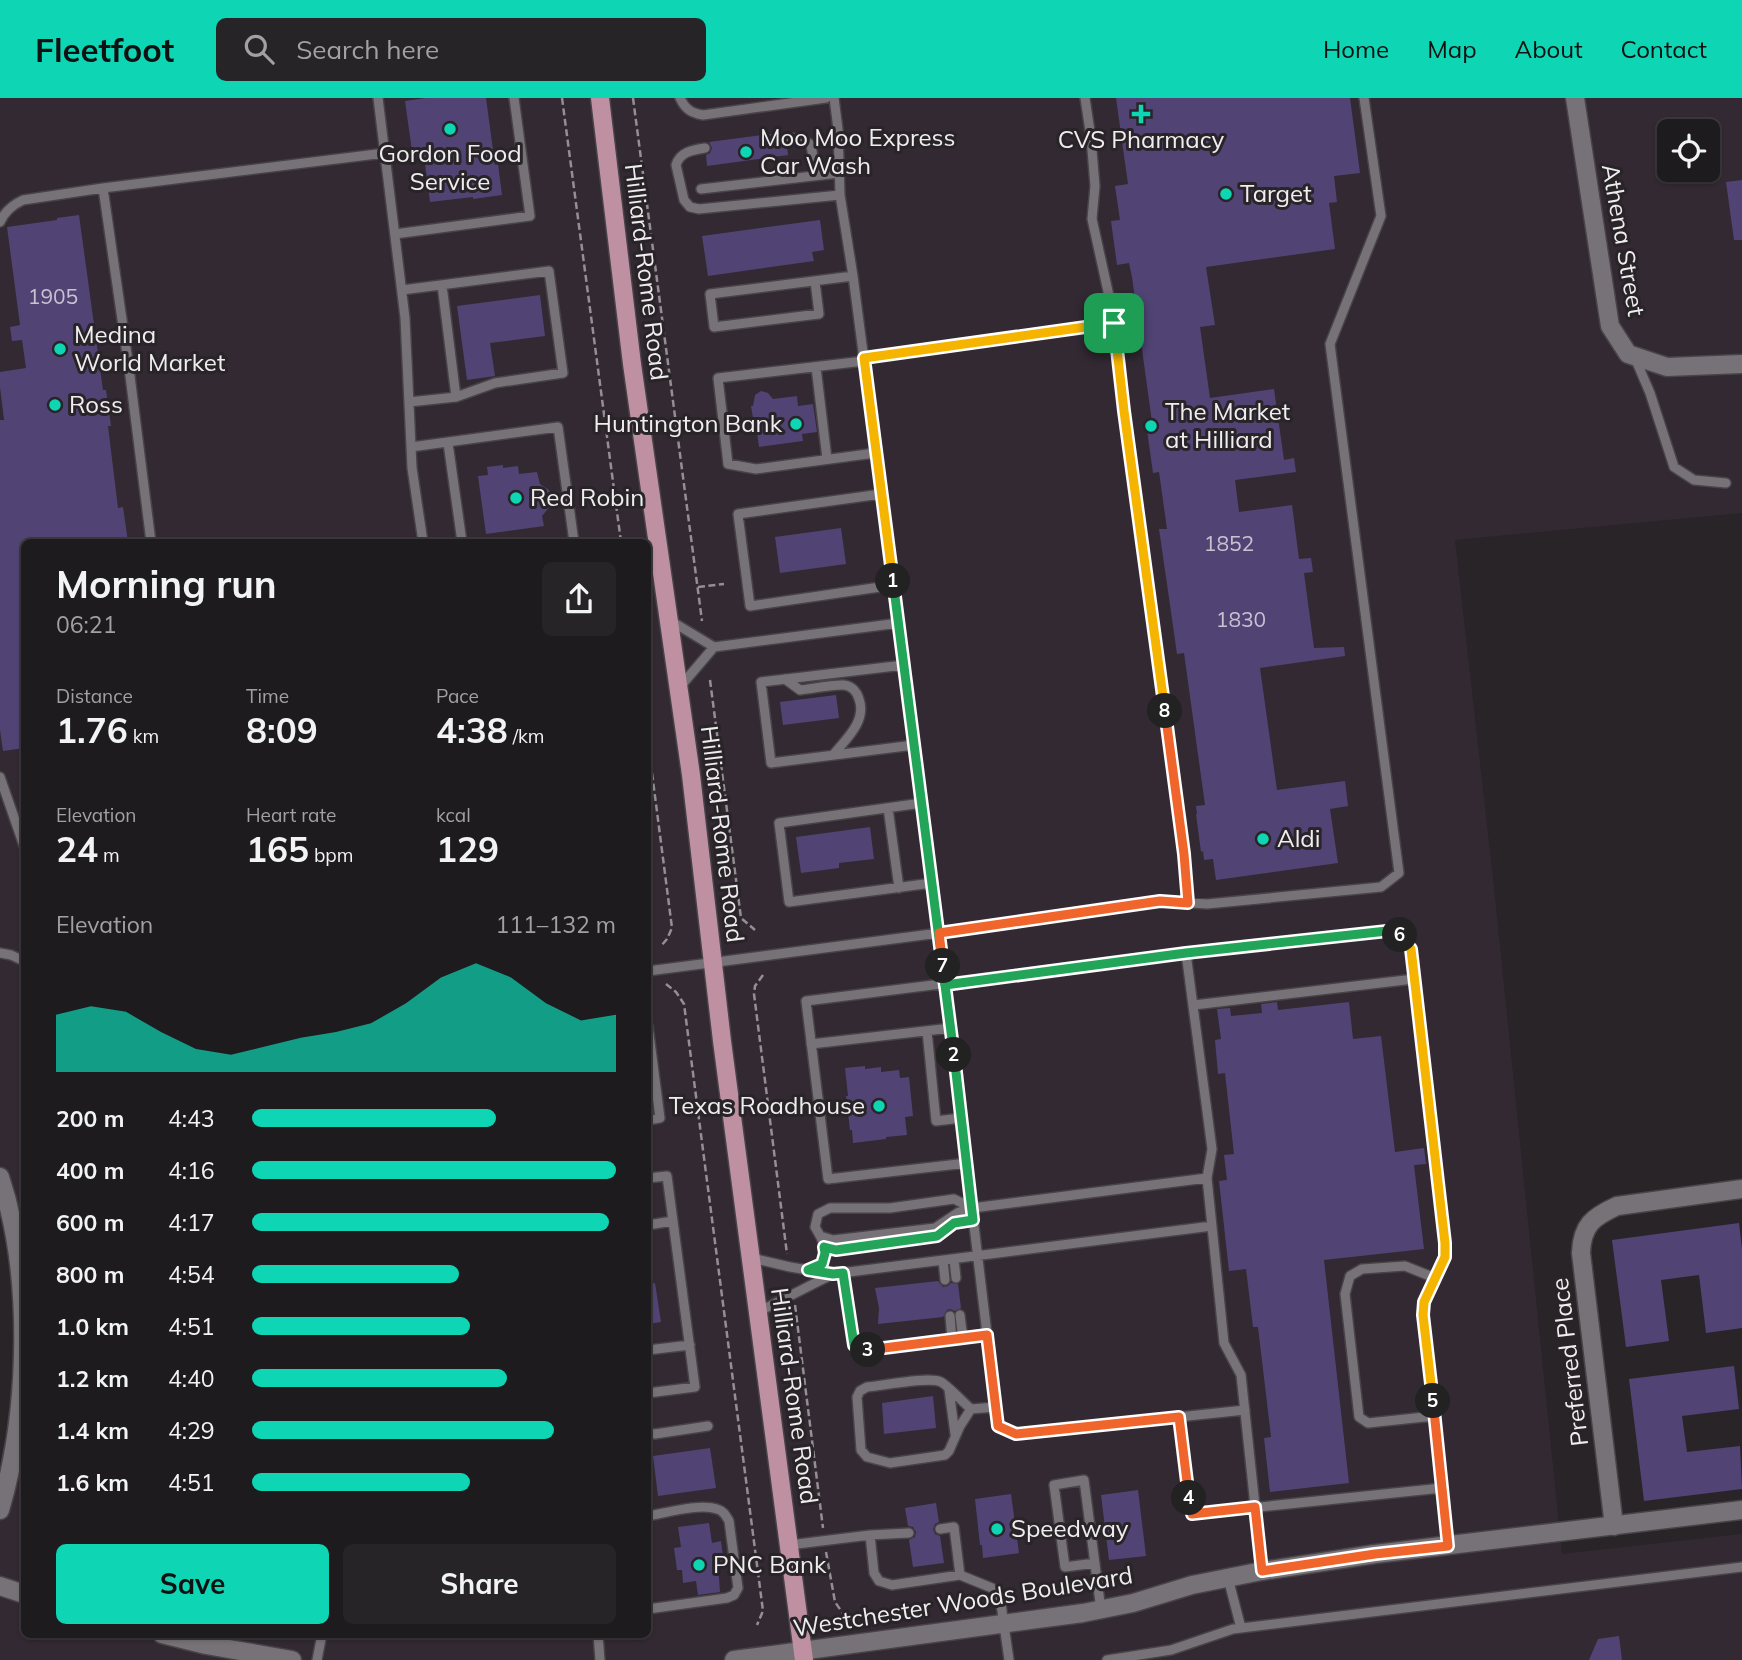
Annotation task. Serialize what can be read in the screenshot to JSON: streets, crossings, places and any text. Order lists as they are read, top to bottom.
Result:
{
  "streets": {
    "main road": ["Hilliard-Rome Road"],
    "street": ["Athena Street", "Preferred Place", "Westchester Woods Boulevard"]
  },
  "crossings": [
    ["Hilliard-Rome Road", "Westchester Woods Boulevard"],
    ["Preferred Place", "Westchester Woods Boulevard"]
  ],
  "places": {
    "health": ["CVS Pharmacy"],
    "other": [
      "Gordon Food Service",
      "Moo Moo Express Car Wash",
      "Target",
      "Medina World Market",
      "Ross",
      "Huntington Bank",
      "The Market at Hilliard",
      "Red Robin",
      "Aldi",
      "Texas Roadhouse",
      "Speedway",
      "PNC Bank"
    ]
  },
  "house_numbers": ["1905", "1852", "1830"],
  "page": {
    "header": "Fleetfoot",
    "search": "Search here",
    "nav": [
      "Home",
      "Map",
      "About",
      "Contact"
    ],
    "heading": ["Morning run", "06:21"],
    "pins": [
      "1",
      "8",
      "6",
      "7",
      "2",
      "3",
      "5",
      "4"
    ],
    "stats": [
      ["Distance", "1.76 km"],
      ["Time", "8:09"],
      ["Pace", "4:38 /km"],
      ["Elevation", "24 m"],
      ["Heart rate", "165 bpm"],
      ["kcal", "129"]
    ],
    "chart": ["Elevation", "111–132 m"],
    "list": [
      {
        "name": "200 m",
        "note": "4:43"
      },
      {
        "name": "400 m",
        "note": "4:16"
      },
      {
        "name": "600 m",
        "note": "4:17"
      },
      {
        "name": "800 m",
        "note": "4:54"
      },
      {
        "name": "1.0 km",
        "note": "4:51"
      },
      {
        "name": "1.2 km",
        "note": "4:40"
      },
      {
        "name": "1.4 km",
        "note": "4:29"
      },
      {
        "name": "1.6 km",
        "note": "4:51"
      }
    ],
    "buttons": ["Save", "Share"]
  }
}
